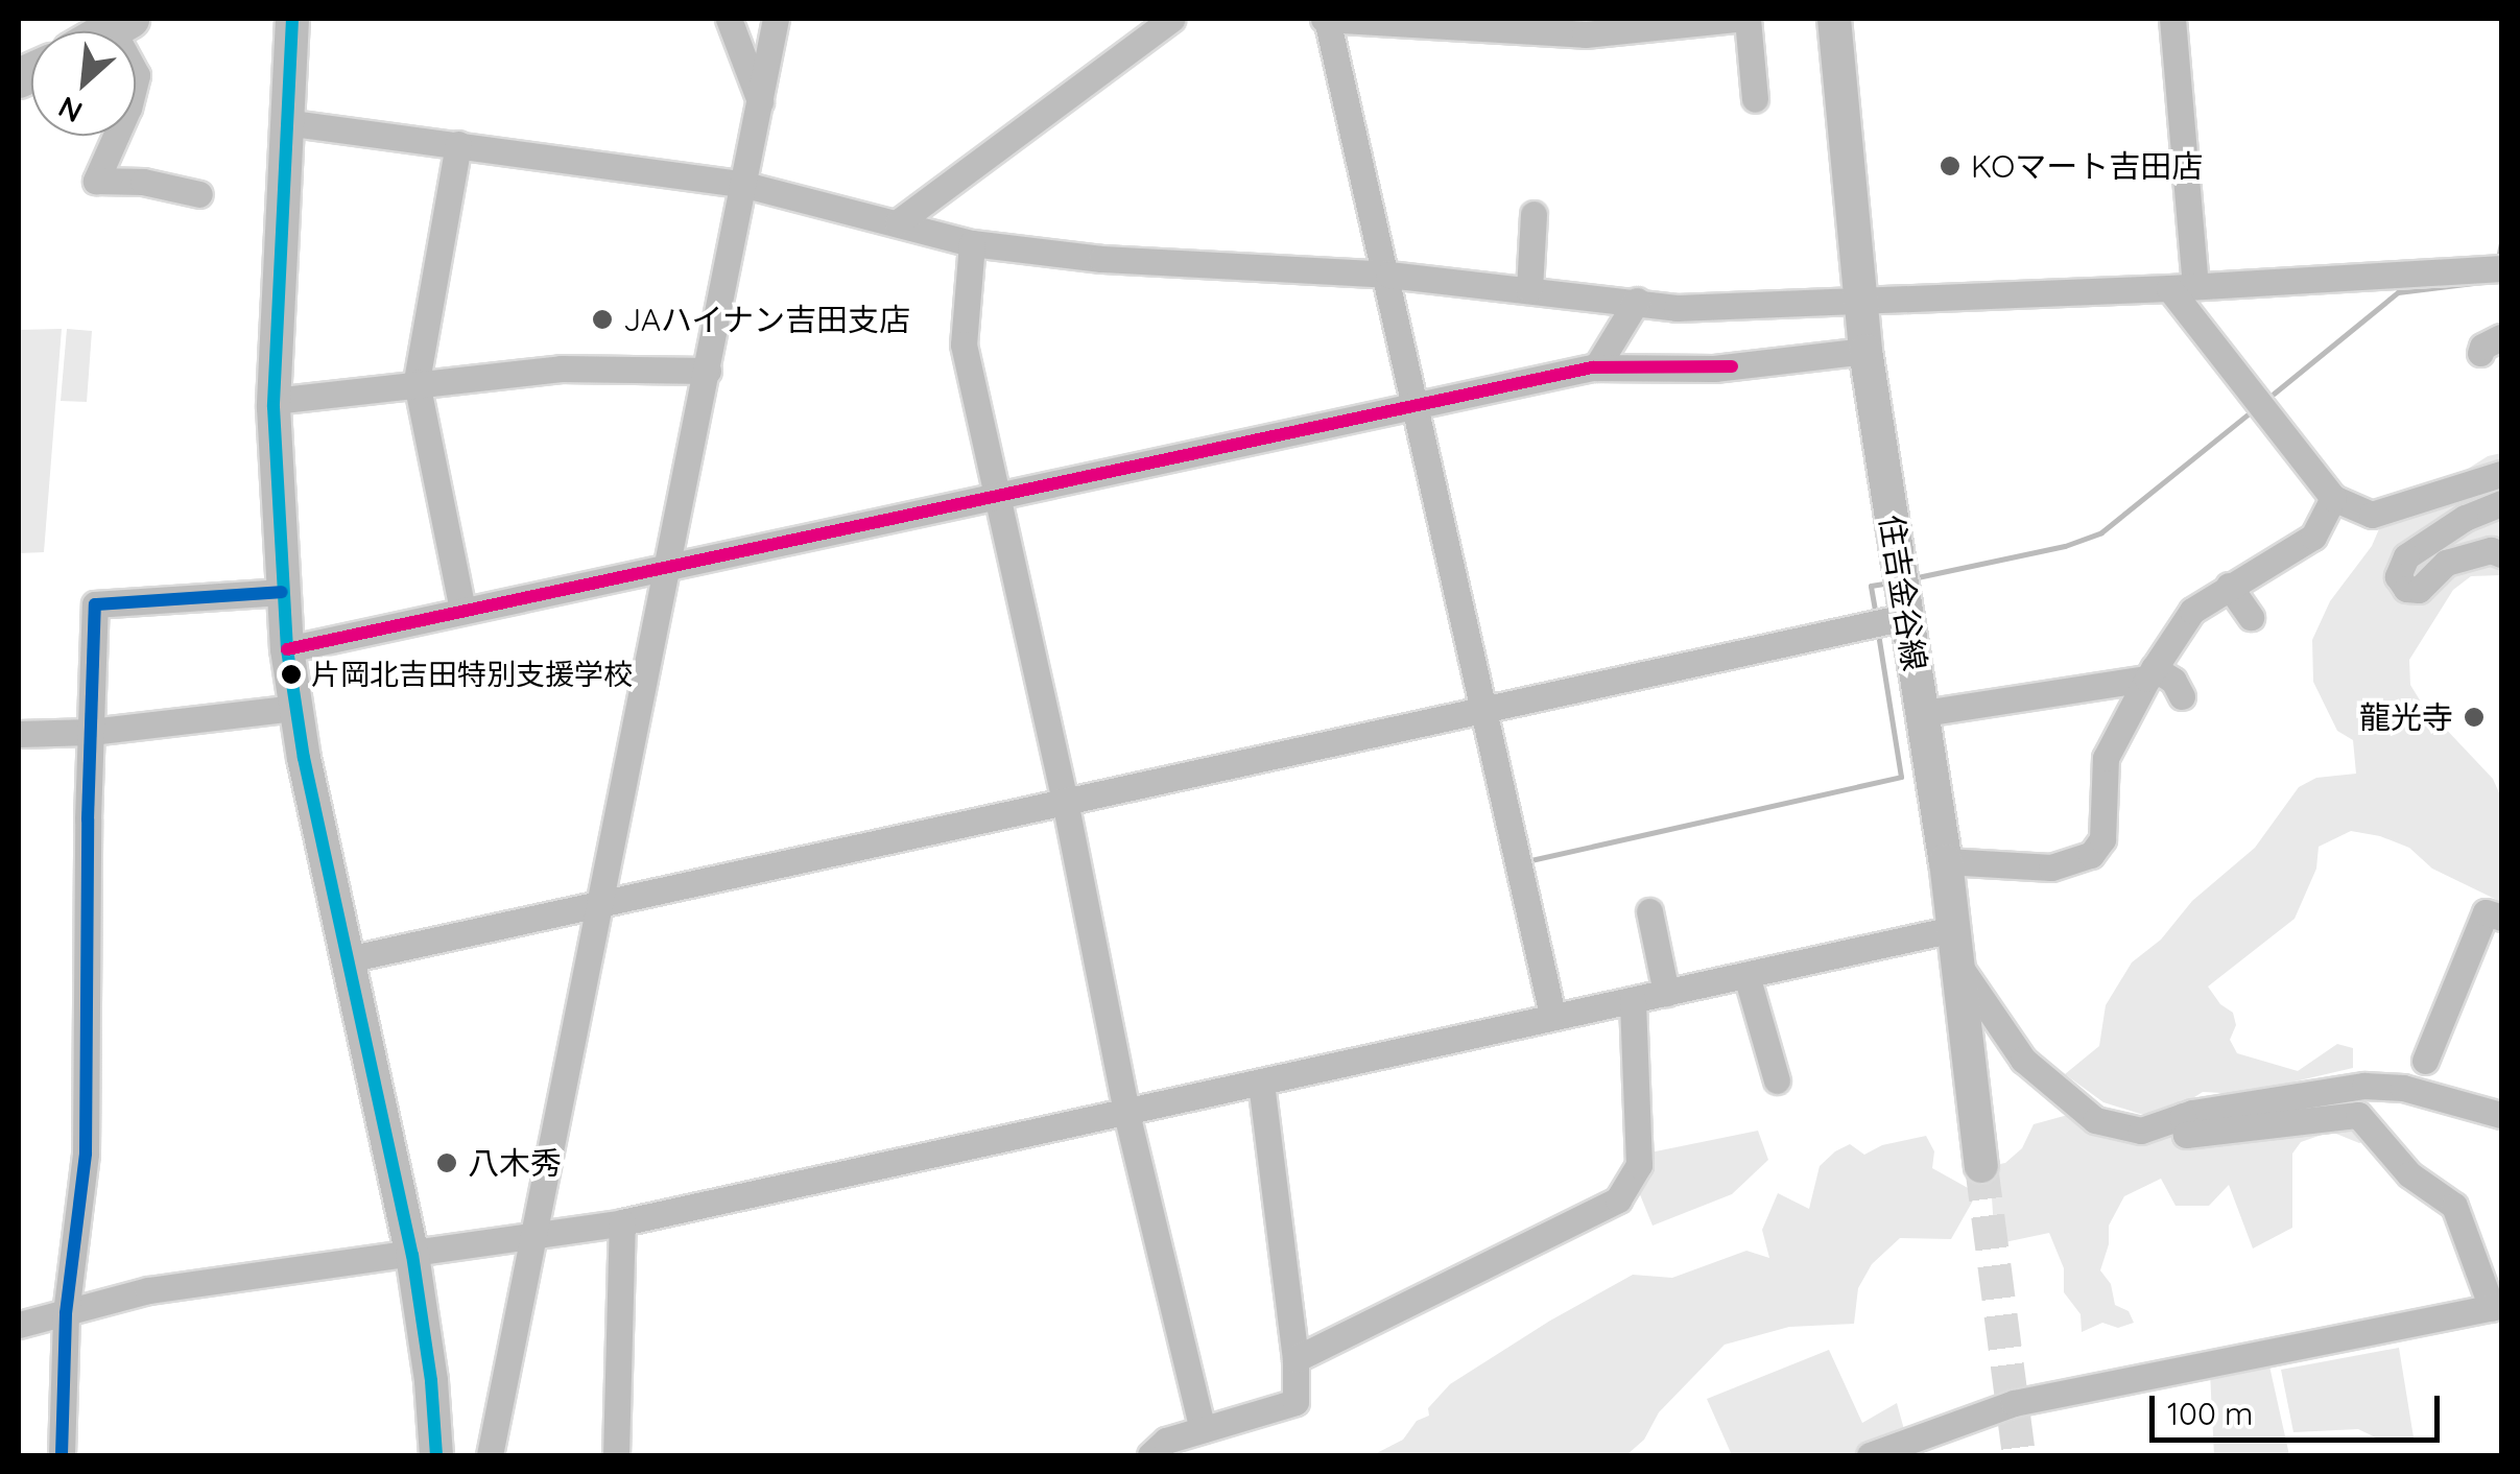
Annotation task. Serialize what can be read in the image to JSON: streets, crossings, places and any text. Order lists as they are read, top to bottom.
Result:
{
  "streets": {
    "main road": ["住吉金谷線"]
  },
  "places": [
    "KOマート吉田店",
    "JAハイナン吉田支店",
    "片岡北吉田特別支援学校",
    "龍光寺",
    "八木秀"
  ],
  "scale_bar": "100 m",
  "north": "bottom left"
}
